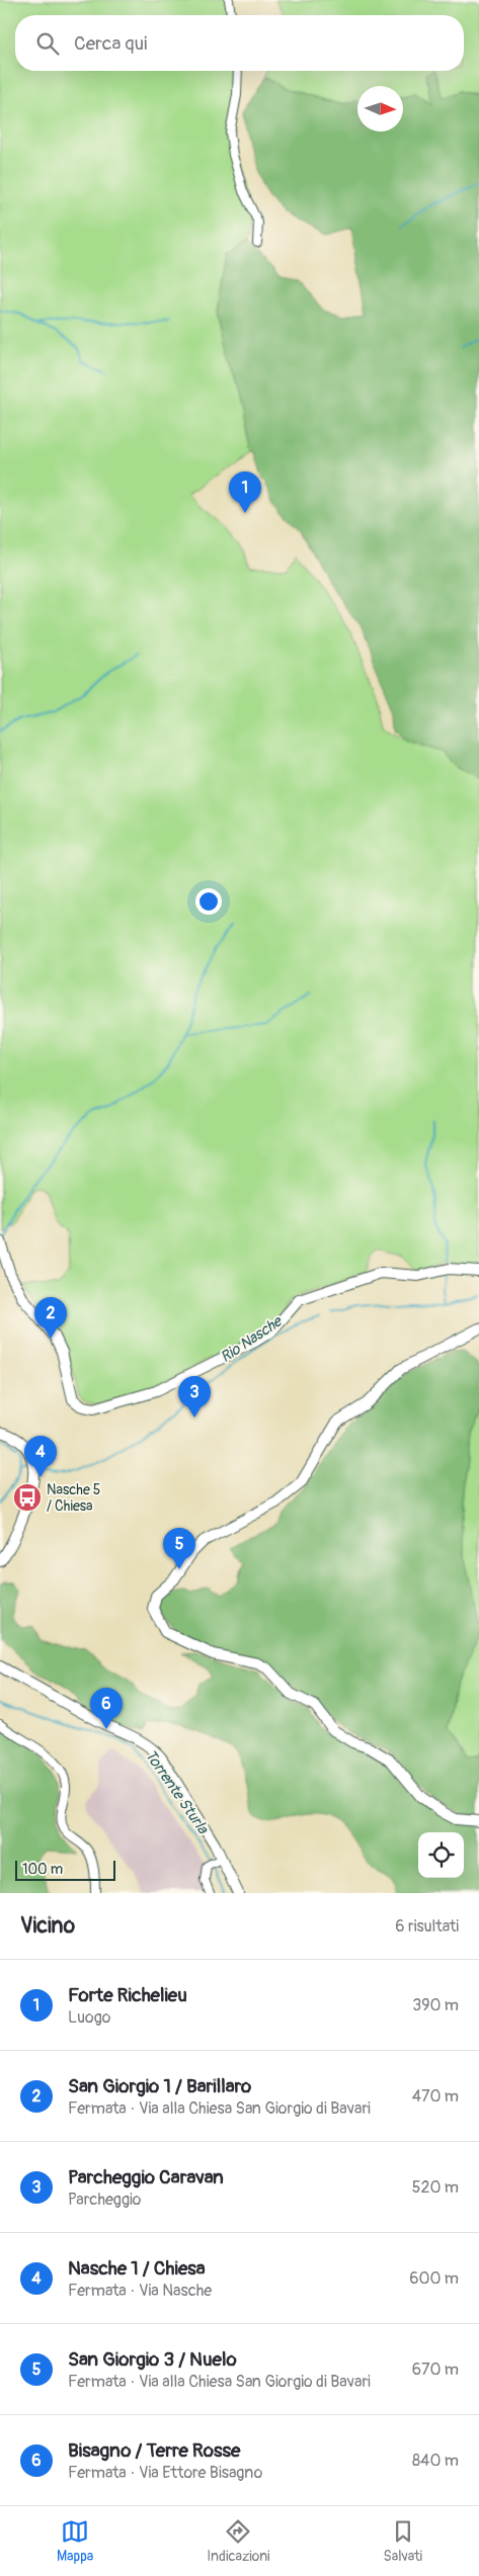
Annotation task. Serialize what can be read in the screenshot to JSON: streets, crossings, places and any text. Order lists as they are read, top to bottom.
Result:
{
  "water": ["Rio Nasche", "Torrente Sturla"],
  "places": {
    "bus stop": ["Nasche 5 / Chiesa"]
  },
  "scale_bar": "100 m",
  "north": "right",
  "page": {
    "search": "Cerca qui",
    "pins": [
      "1",
      "2",
      "3",
      "4",
      "5",
      "6"
    ],
    "scale": "100 m",
    "heading": ["Vicino", "6 risultati"],
    "list": [
      {
        "mark": "1",
        "name": "Forte Richelieu",
        "note": "Luogo",
        "value": "390 m"
      },
      {
        "mark": "2",
        "name": "San Giorgio 1 / Barillaro",
        "note": "Fermata · Via alla Chiesa San Giorgio di Bavari",
        "value": "470 m"
      },
      {
        "mark": "3",
        "name": "Parcheggio Caravan",
        "note": "Parcheggio",
        "value": "520 m"
      },
      {
        "mark": "4",
        "name": "Nasche 1 / Chiesa",
        "note": "Fermata · Via Nasche",
        "value": "600 m"
      },
      {
        "mark": "5",
        "name": "San Giorgio 3 / Nuelo",
        "note": "Fermata · Via alla Chiesa San Giorgio di Bavari",
        "value": "670 m"
      },
      {
        "mark": "6",
        "name": "Bisagno / Terre Rosse",
        "note": "Fermata · Via Ettore Bisagno",
        "value": "840 m"
      }
    ],
    "nav": ["Mappa", "Indicazioni", "Salvati"]
  }
}
